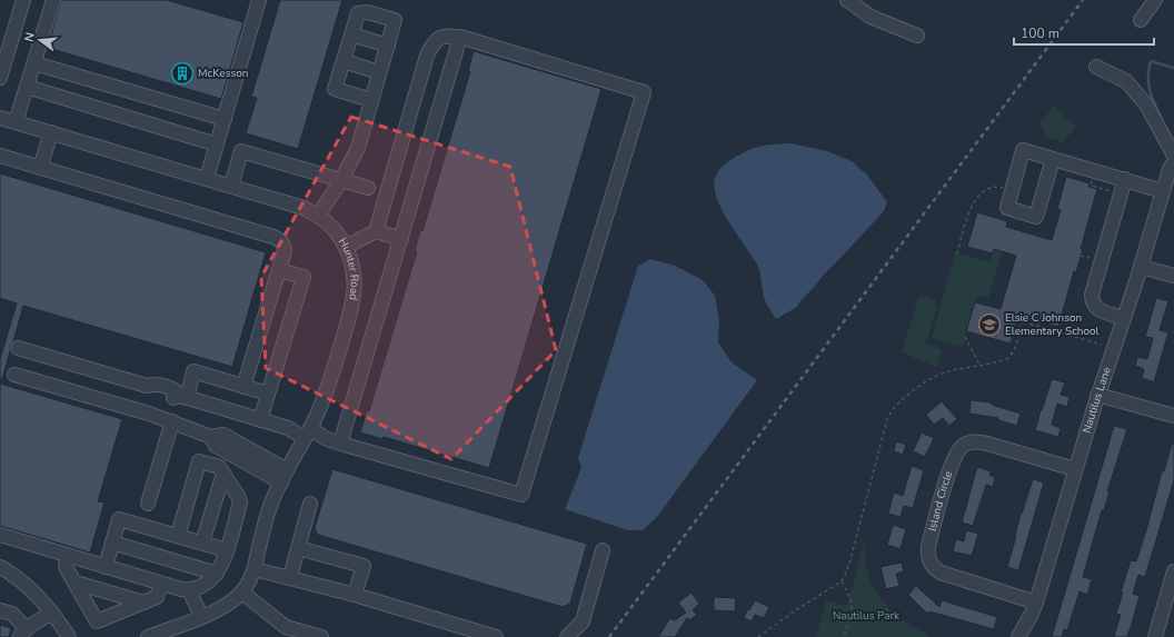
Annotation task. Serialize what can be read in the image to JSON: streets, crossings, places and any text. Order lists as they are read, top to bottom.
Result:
{
  "streets": {
    "street": ["Hunter Road", "Nautilus Lane", "Island Circle"]
  },
  "crossings": [
    ["Nautilus Lane", "Island Circle"]
  ],
  "parks": ["Nautilus Park"],
  "places": {
    "building": ["McKesson"],
    "school or university": ["Elsie C Johnson Elementary School"]
  },
  "scale_bar": "100 m",
  "north": "left"
}
